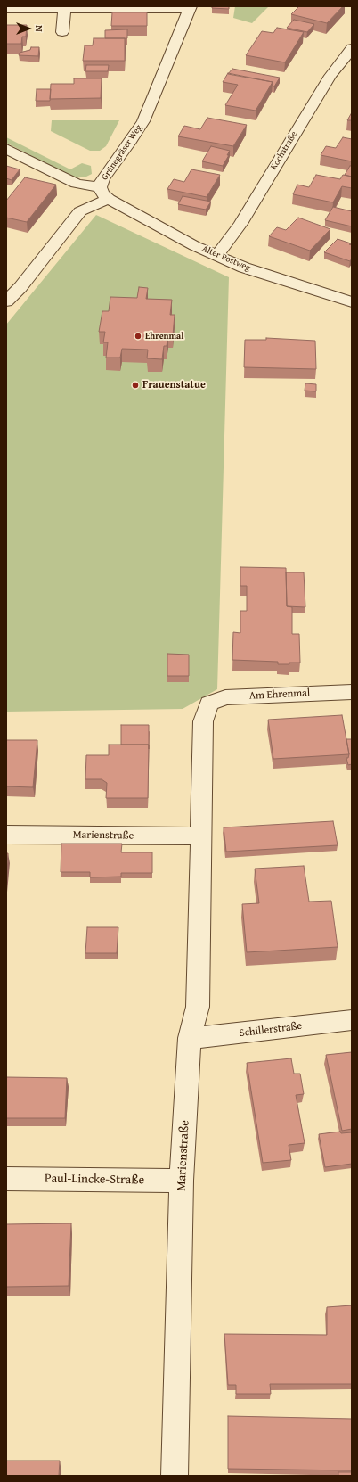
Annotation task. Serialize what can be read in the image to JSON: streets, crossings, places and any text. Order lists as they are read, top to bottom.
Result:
{
  "streets": {
    "street": [
      "Kochstraße",
      "Grünegräser Weg",
      "Alter Postweg",
      "Am Ehrenmal",
      "Marienstraße",
      "Schillerstraße",
      "Paul-Lincke-Straße"
    ]
  },
  "crossings": [
    ["Kochstraße", "Alter Postweg"],
    ["Grünegräser Weg", "Alter Postweg"],
    ["Am Ehrenmal", "Marienstraße"],
    ["Marienstraße", "Schillerstraße"],
    ["Marienstraße", "Paul-Lincke-Straße"]
  ],
  "places": ["Ehrenmal", "Frauenstatue"],
  "north": "right"
}
